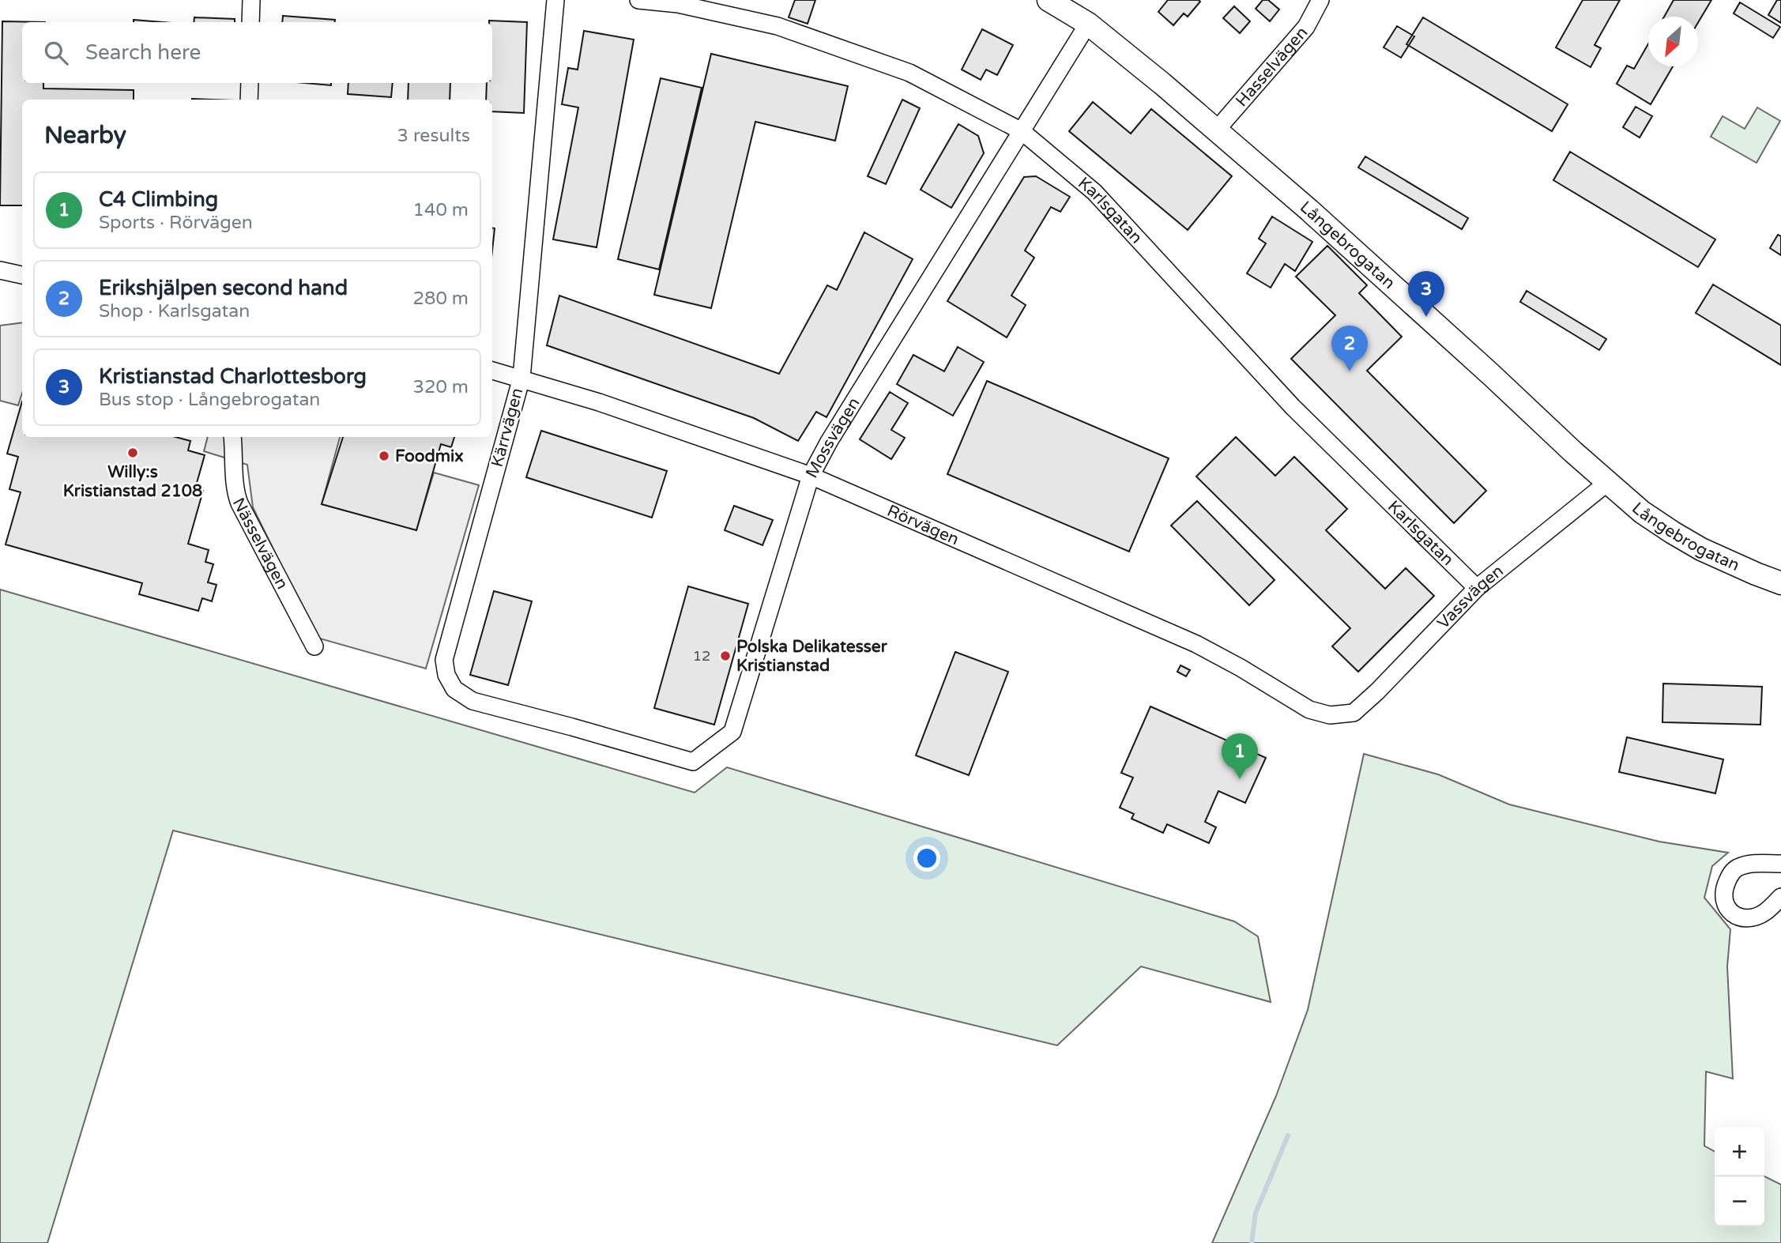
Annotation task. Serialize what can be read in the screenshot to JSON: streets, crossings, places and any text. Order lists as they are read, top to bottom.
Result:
{
  "streets": {
    "main road": ["Långebrogatan"],
    "street": [
      "Hasselvägen",
      "Karlsgatan",
      "Kärrvägen",
      "Mossvägen",
      "Rörvägen",
      "Nässelvägen",
      "Vassvägen"
    ]
  },
  "crossings": [
    ["Hasselvägen", "Långebrogatan"],
    ["Karlsgatan", "Mossvägen"],
    ["Karlsgatan", "Vassvägen"],
    ["Långebrogatan", "Mossvägen"],
    ["Långebrogatan", "Vassvägen"],
    ["Kärrvägen", "Mossvägen"],
    ["Kärrvägen", "Rörvägen"],
    ["Mossvägen", "Rörvägen"],
    ["Rörvägen", "Vassvägen"]
  ],
  "places": ["Willy:s Kristianstad 2108", "Foodmix", "Polska Delikatesser Kristianstad"],
  "house_numbers": ["12"],
  "north": "bottom left",
  "page": {
    "search": "Search here",
    "heading": ["Nearby", "3 results"],
    "list": [
      {
        "mark": "1",
        "name": "C4 Climbing",
        "note": "Sports · Rörvägen",
        "value": "140 m"
      },
      {
        "mark": "2",
        "name": "Erikshjälpen second hand",
        "note": "Shop · Karlsgatan",
        "value": "280 m"
      },
      {
        "mark": "3",
        "name": "Kristianstad Charlottesborg",
        "note": "Bus stop · Långebrogatan",
        "value": "320 m"
      }
    ],
    "pins": ["3", "2", "1"],
    "map_buttons": ["+", "−"]
  }
}
